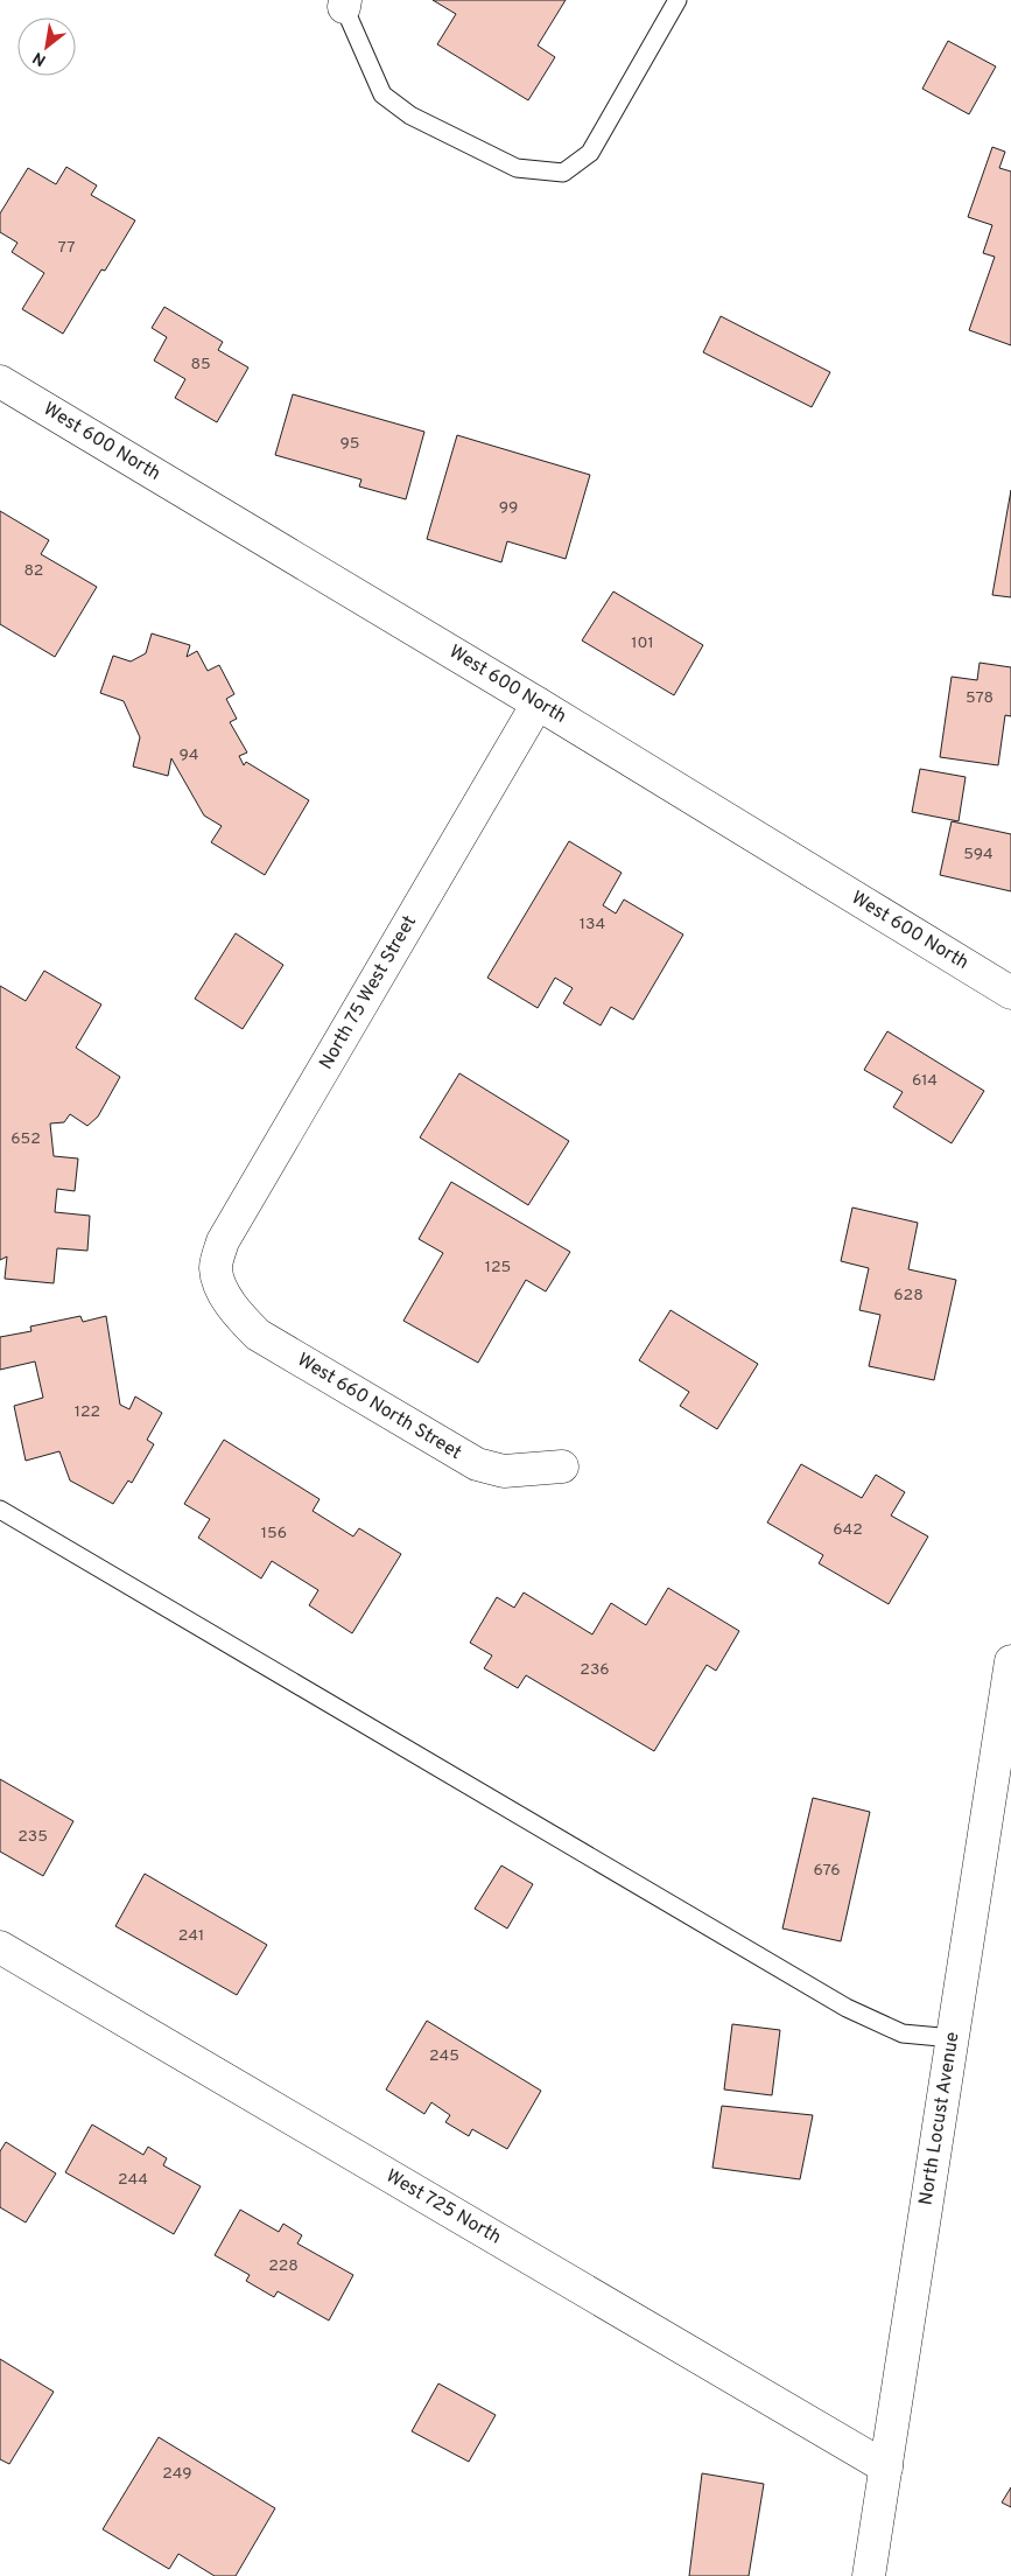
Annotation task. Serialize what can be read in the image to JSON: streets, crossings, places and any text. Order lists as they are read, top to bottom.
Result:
{
  "streets": {
    "street": [
      "West 600 North",
      "North 75 West Street",
      "West 660 North Street",
      "North Locust Avenue",
      "West 725 North"
    ]
  },
  "crossings": [
    ["West 600 North", "North 75 West Street"],
    ["North 75 West Street", "West 660 North Street"],
    ["North Locust Avenue", "West 725 North"]
  ],
  "house_numbers": [
    "77",
    "85",
    "95",
    "99",
    "82",
    "101",
    "578",
    "94",
    "594",
    "134",
    "614",
    "652",
    "125",
    "628",
    "122",
    "642",
    "156",
    "236",
    "235",
    "676",
    "241",
    "245",
    "244",
    "228",
    "249"
  ],
  "north": "bottom left"
}
